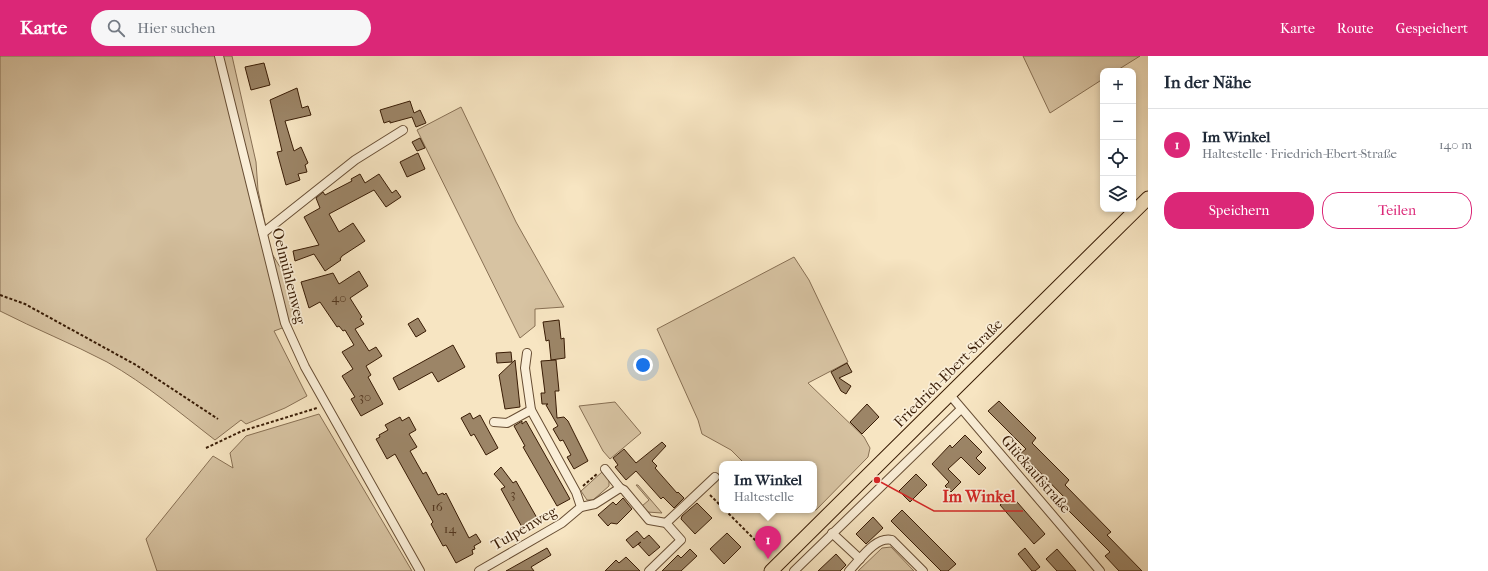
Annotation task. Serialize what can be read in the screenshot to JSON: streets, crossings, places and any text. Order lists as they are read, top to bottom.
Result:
{
  "streets": {
    "main road": ["Friedrich-Ebert-Straße"],
    "street": ["Oelmühlenweg", "Glückaufstraße", "Tulpenweg"]
  },
  "crossings": [
    ["Friedrich-Ebert-Straße", "Glückaufstraße"]
  ],
  "places": ["Im Winkel"],
  "house_numbers": [
    "40",
    "30",
    "3",
    "16",
    "14"
  ],
  "page": {
    "header": "Karte",
    "search": "Hier suchen",
    "nav": ["Karte", "Route", "Gespeichert"],
    "heading": "In der Nähe",
    "map_buttons": ["+", "−"],
    "list": [
      {
        "mark": "1",
        "name": "Im Winkel",
        "note": "Haltestelle · Friedrich-Ebert-Straße",
        "value": "140 m"
      }
    ],
    "buttons": ["Speichern", "Teilen"],
    "popup": ["Im Winkel", "Haltestelle"],
    "pins": "1"
  }
}
